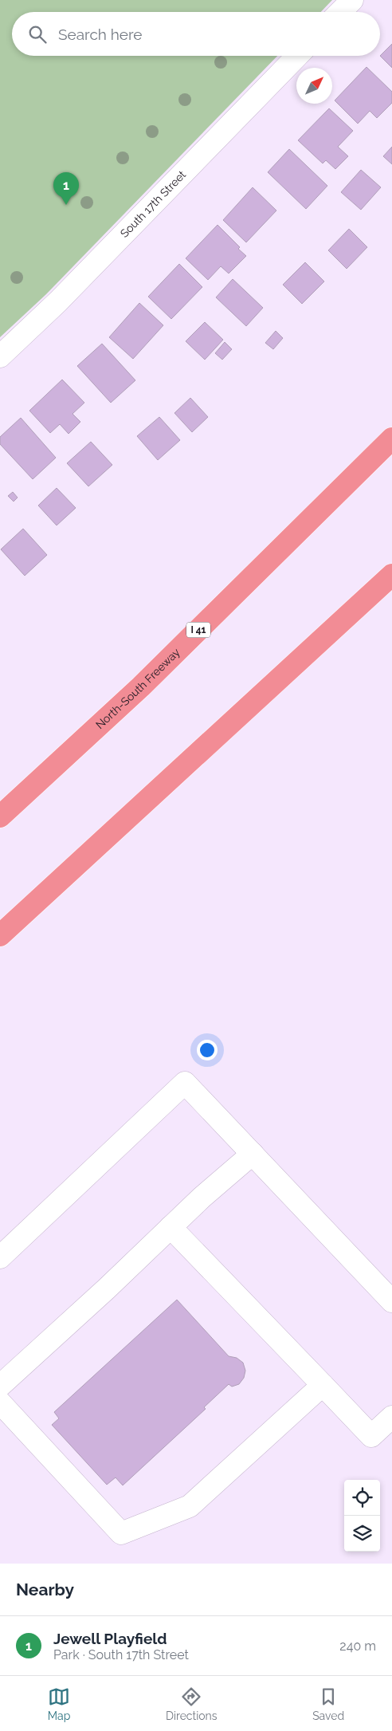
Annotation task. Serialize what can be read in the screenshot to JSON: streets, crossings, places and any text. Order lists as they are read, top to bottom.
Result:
{
  "streets": {
    "highway": ["I 41", "North-South Freeway"],
    "street": ["South 17th Street"]
  },
  "north": "top right",
  "page": {
    "search": "Search here",
    "pins": "1",
    "heading": "Nearby",
    "list": [
      {
        "mark": "1",
        "name": "Jewell Playfield",
        "note": "Park · South 17th Street",
        "value": "240 m"
      }
    ],
    "nav": ["Map", "Directions", "Saved"]
  }
}
